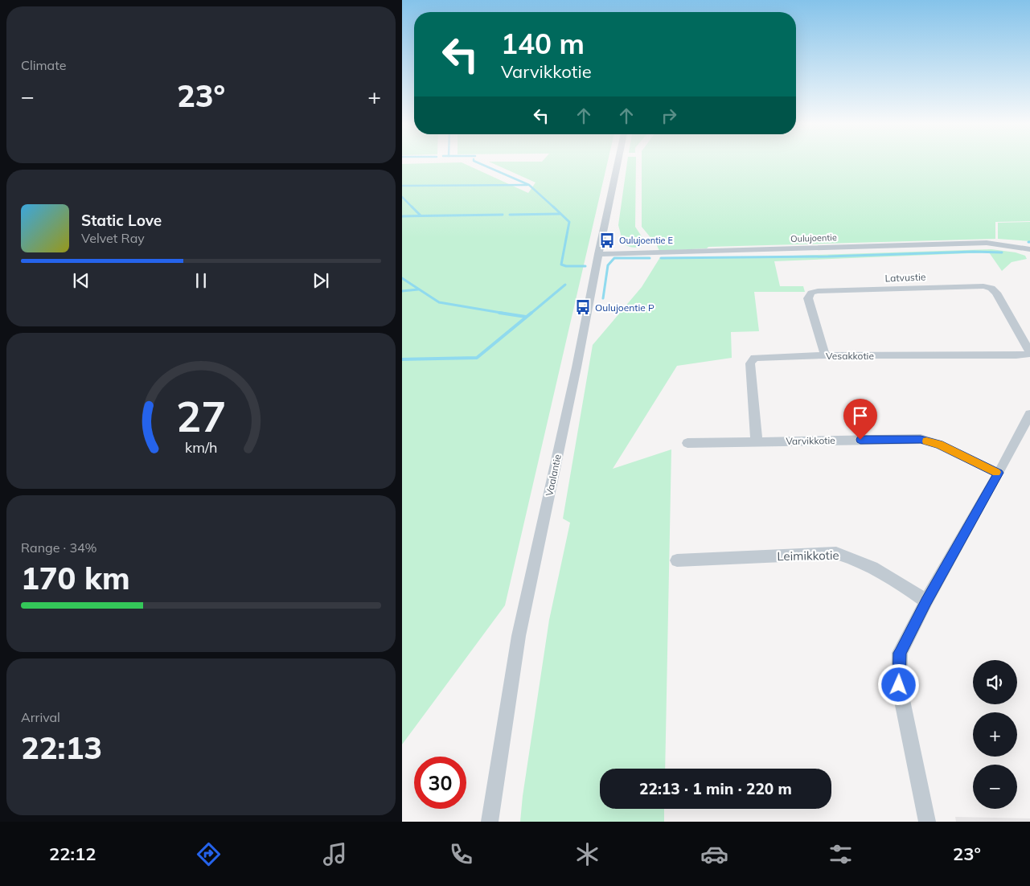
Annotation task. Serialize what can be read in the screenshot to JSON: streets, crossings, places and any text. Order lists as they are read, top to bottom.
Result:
{
  "streets": {
    "street": [
      "Oulujoentie",
      "Latvustie",
      "Vesakkotie",
      "Varvikkotie",
      "Vaalantie",
      "Leimikkotie"
    ]
  },
  "crossings": [
    ["Oulujoentie", "Vaalantie"],
    ["Latvustie", "Vesakkotie"],
    ["Vesakkotie", "Varvikkotie"]
  ],
  "places": {
    "bus stop": ["Oulujoentie E", "Oulujoentie P"]
  },
  "page": {
    "tile": [
      "Climate",
      ["Range · 34%", "170 km"],
      ["Arrival", "22:13"]
    ],
    "turn": ["140 m", "Varvikkotie"],
    "heat": ["−", "23°", "+"],
    "song": ["Static Love", "Velvet Ray"],
    "map_buttons": ["+", "−"],
    "limit": "30",
    "trip": "22:13 · 1 min · 220 m",
    "tabs": ["22:12", "23°"],
    "gauge": ["27", "km/h"]
  }
}
